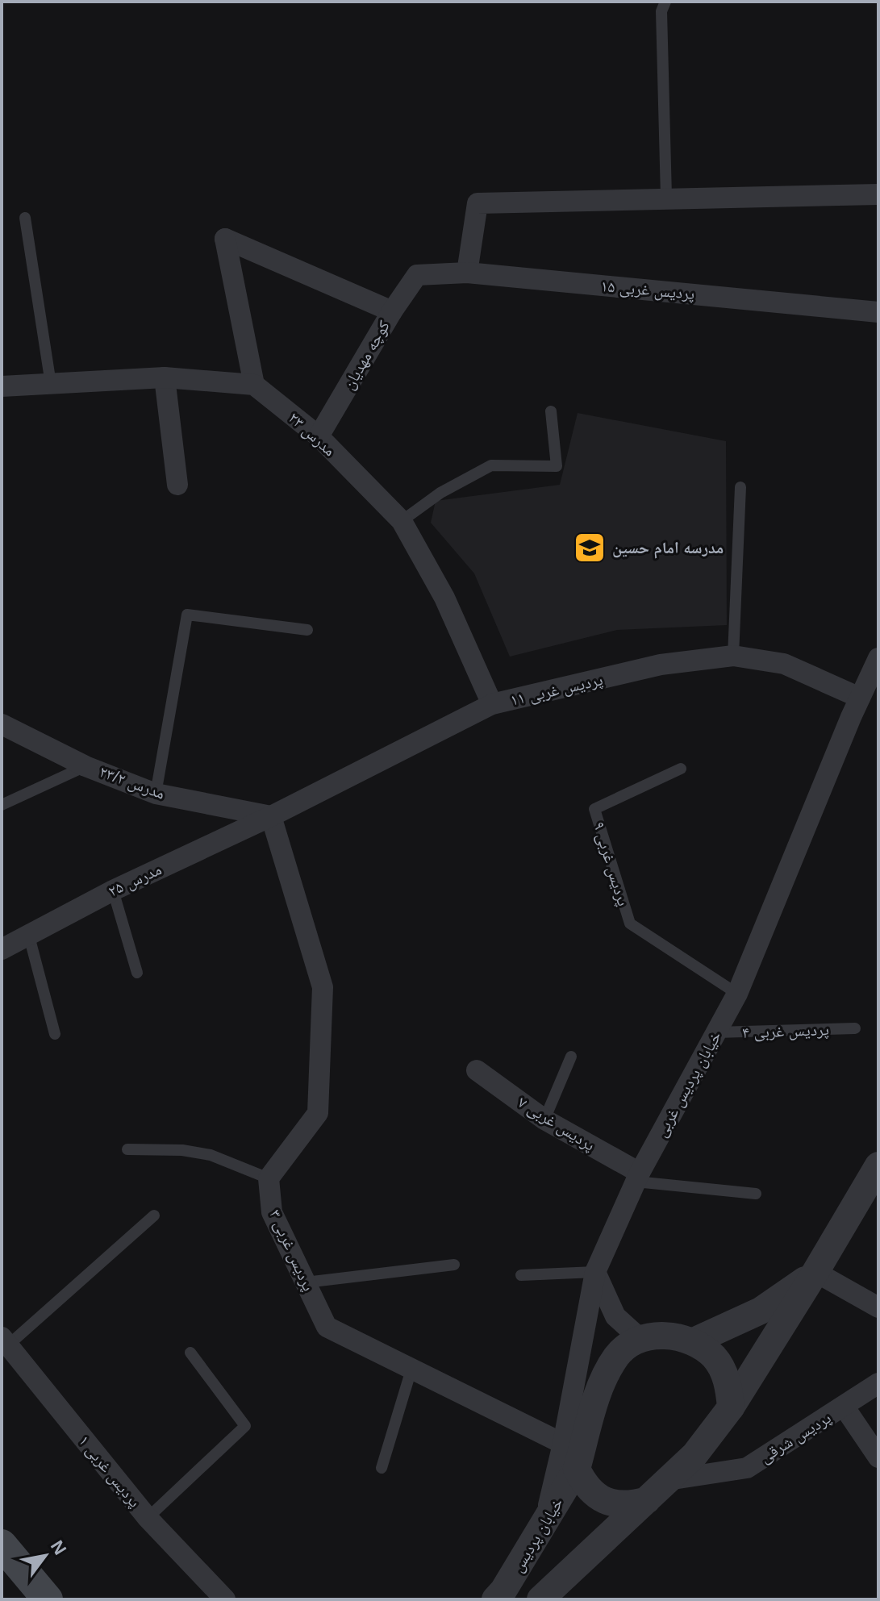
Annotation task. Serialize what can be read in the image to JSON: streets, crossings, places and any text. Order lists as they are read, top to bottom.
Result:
{
  "streets": {
    "street": [
      "پردیس غربی ۱۵",
      "کوچه مهدیان",
      "مدرس ۲۳",
      "پردیس غربی ۱۱",
      "مدرس ۲۳/۲",
      "مدرس ۲۵",
      "خیابان پردیس غربی",
      "پردیس غربی ۷",
      "پردیس غربی ۳",
      "پردیس شرقی",
      "پردیس غربی ۱",
      "خیابان پردیس"
    ],
    "lane": ["پردیس غربی ۹", "پردیس غربی ۴"]
  },
  "crossings": [
    ["پردیس غربی ۱۵", "کوچه مهدیان"],
    ["کوچه مهدیان", "مدرس ۲۳"],
    ["مدرس ۲۳", "پردیس غربی ۱۱"],
    ["پردیس غربی ۱۱", "مدرس ۲۳/۲"],
    ["پردیس غربی ۱۱", "مدرس ۲۵"],
    ["پردیس غربی ۱۱", "خیابان پردیس غربی"],
    ["مدرس ۲۳/۲", "مدرس ۲۵"],
    ["پردیس غربی ۹", "خیابان پردیس غربی"],
    ["پردیس غربی ۴", "خیابان پردیس غربی"],
    ["خیابان پردیس غربی", "پردیس غربی ۷"],
    ["خیابان پردیس غربی", "پردیس غربی ۳"],
    ["خیابان پردیس غربی", "خیابان پردیس"],
    ["پردیس شرقی", "خیابان پردیس"]
  ],
  "places": {
    "school or university": ["مدرسه امام حسین"]
  },
  "north": "top right"
}
